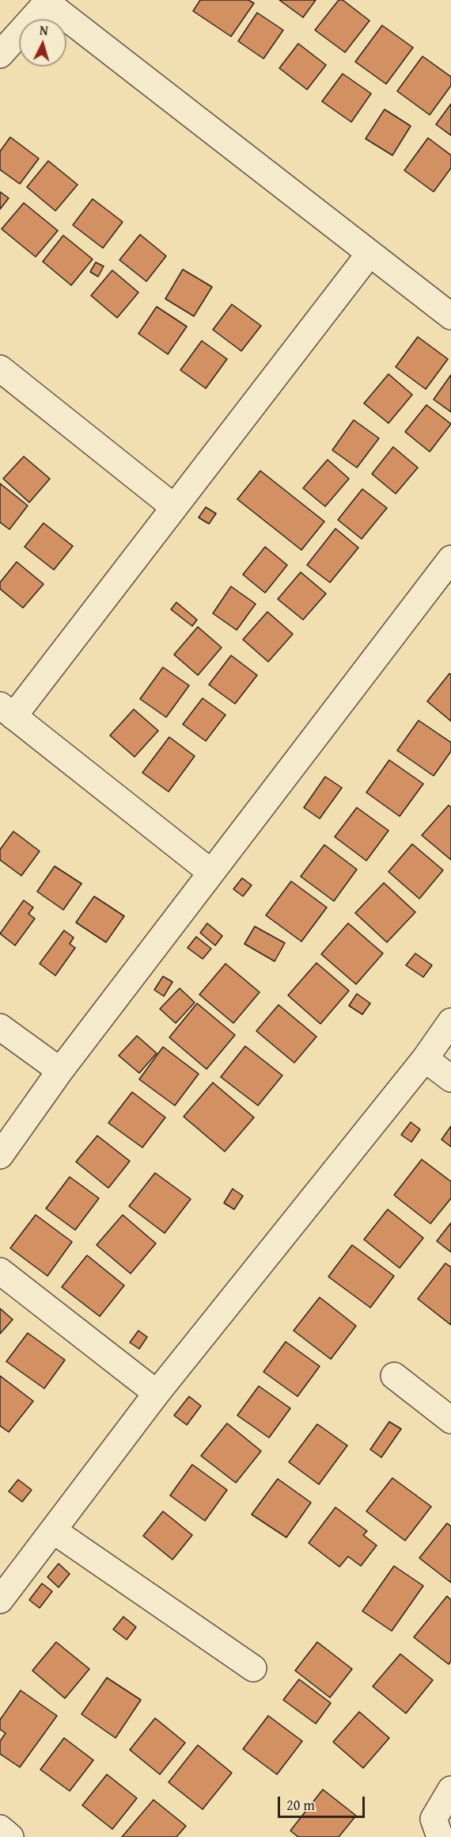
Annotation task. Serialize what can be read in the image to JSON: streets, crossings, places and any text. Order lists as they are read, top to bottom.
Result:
{
  "scale_bar": "20 m",
  "north": "top"
}
